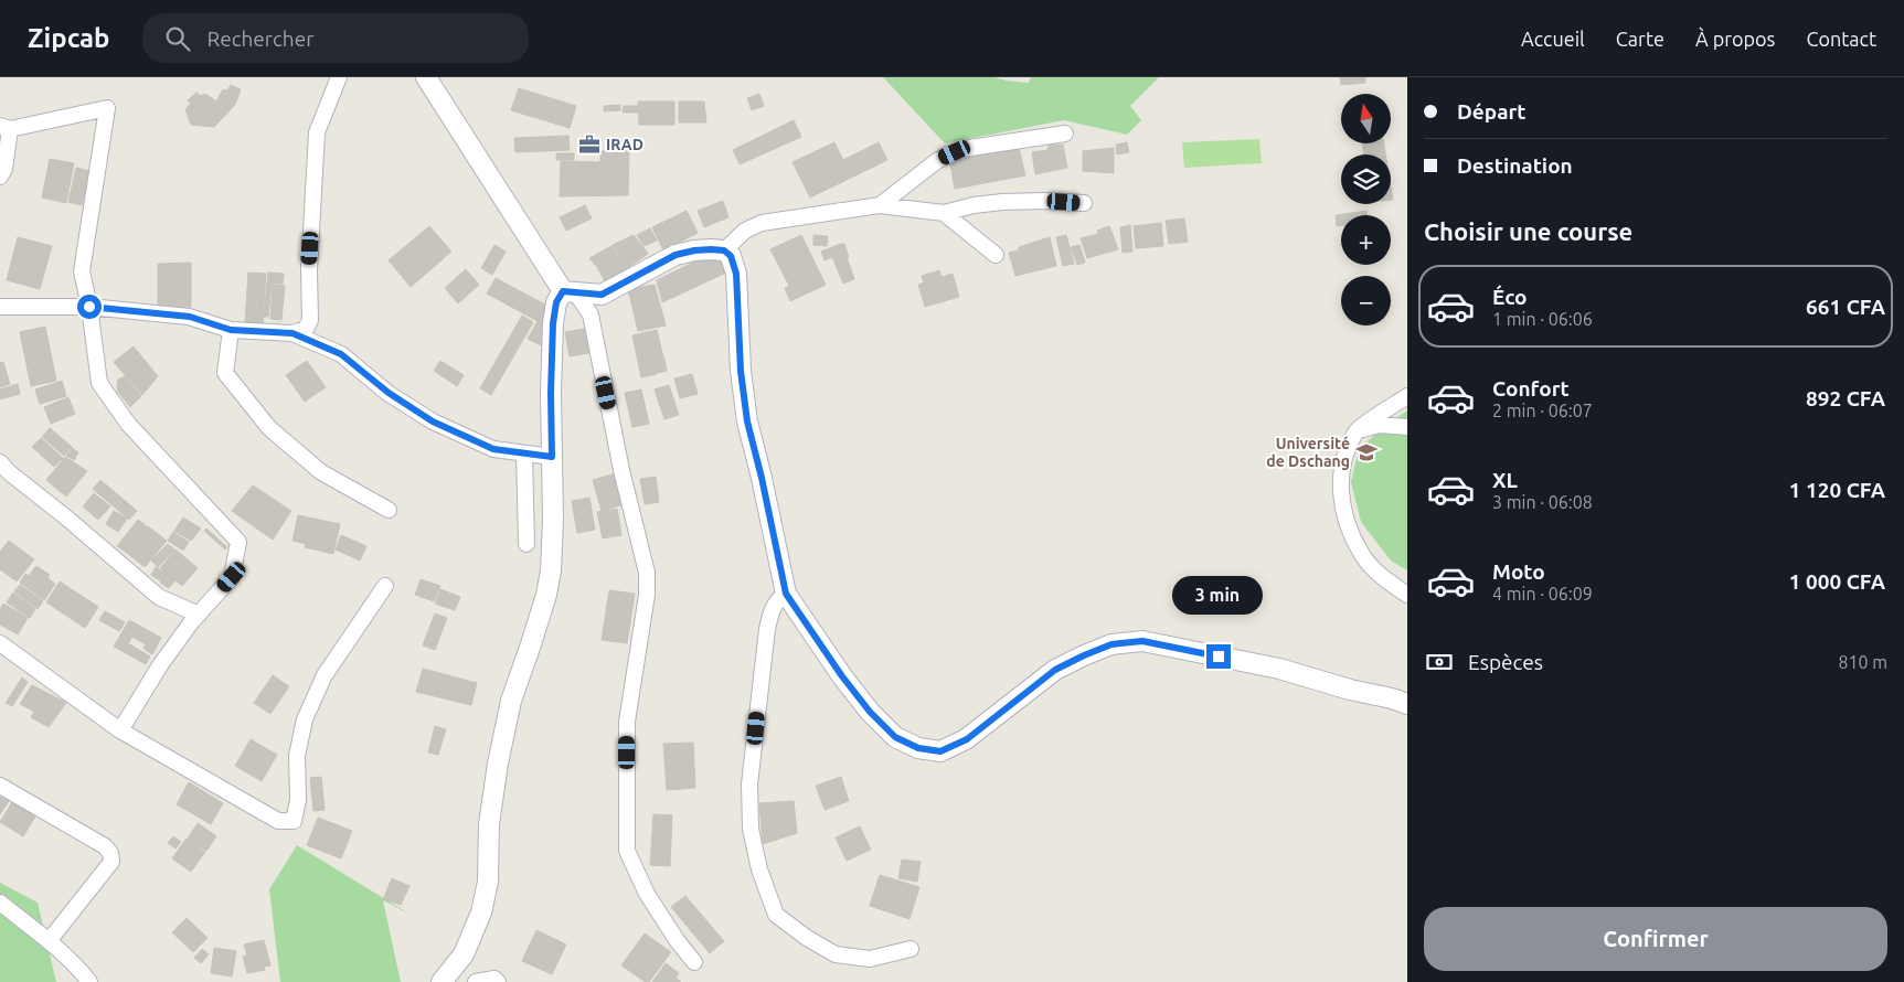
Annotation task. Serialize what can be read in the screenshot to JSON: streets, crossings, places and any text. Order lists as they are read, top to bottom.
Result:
{
  "places": {
    "office": ["IRAD"],
    "school or university": ["Université de Dschang"]
  },
  "north": "top",
  "page": {
    "header": "Zipcab",
    "search": "Rechercher",
    "nav": [
      "Accueil",
      "Carte",
      "À propos",
      "Contact"
    ],
    "banner": ["Départ", "Destination"],
    "map_buttons": ["+", "−"],
    "heading": "Choisir une course",
    "list": [
      {
        "name": "Éco",
        "note": "1 min · 06:06",
        "value": "661 CFA"
      },
      {
        "name": "Confort",
        "note": "2 min · 06:07",
        "value": "892 CFA"
      },
      {
        "name": "XL",
        "note": "3 min · 06:08",
        "value": "1 120 CFA"
      },
      {
        "name": "Moto",
        "note": "4 min · 06:09",
        "value": "1 000 CFA"
      }
    ],
    "bubble": "3 min",
    "pay": ["Espèces", "810 m"],
    "buttons": "Confirmer"
  }
}
